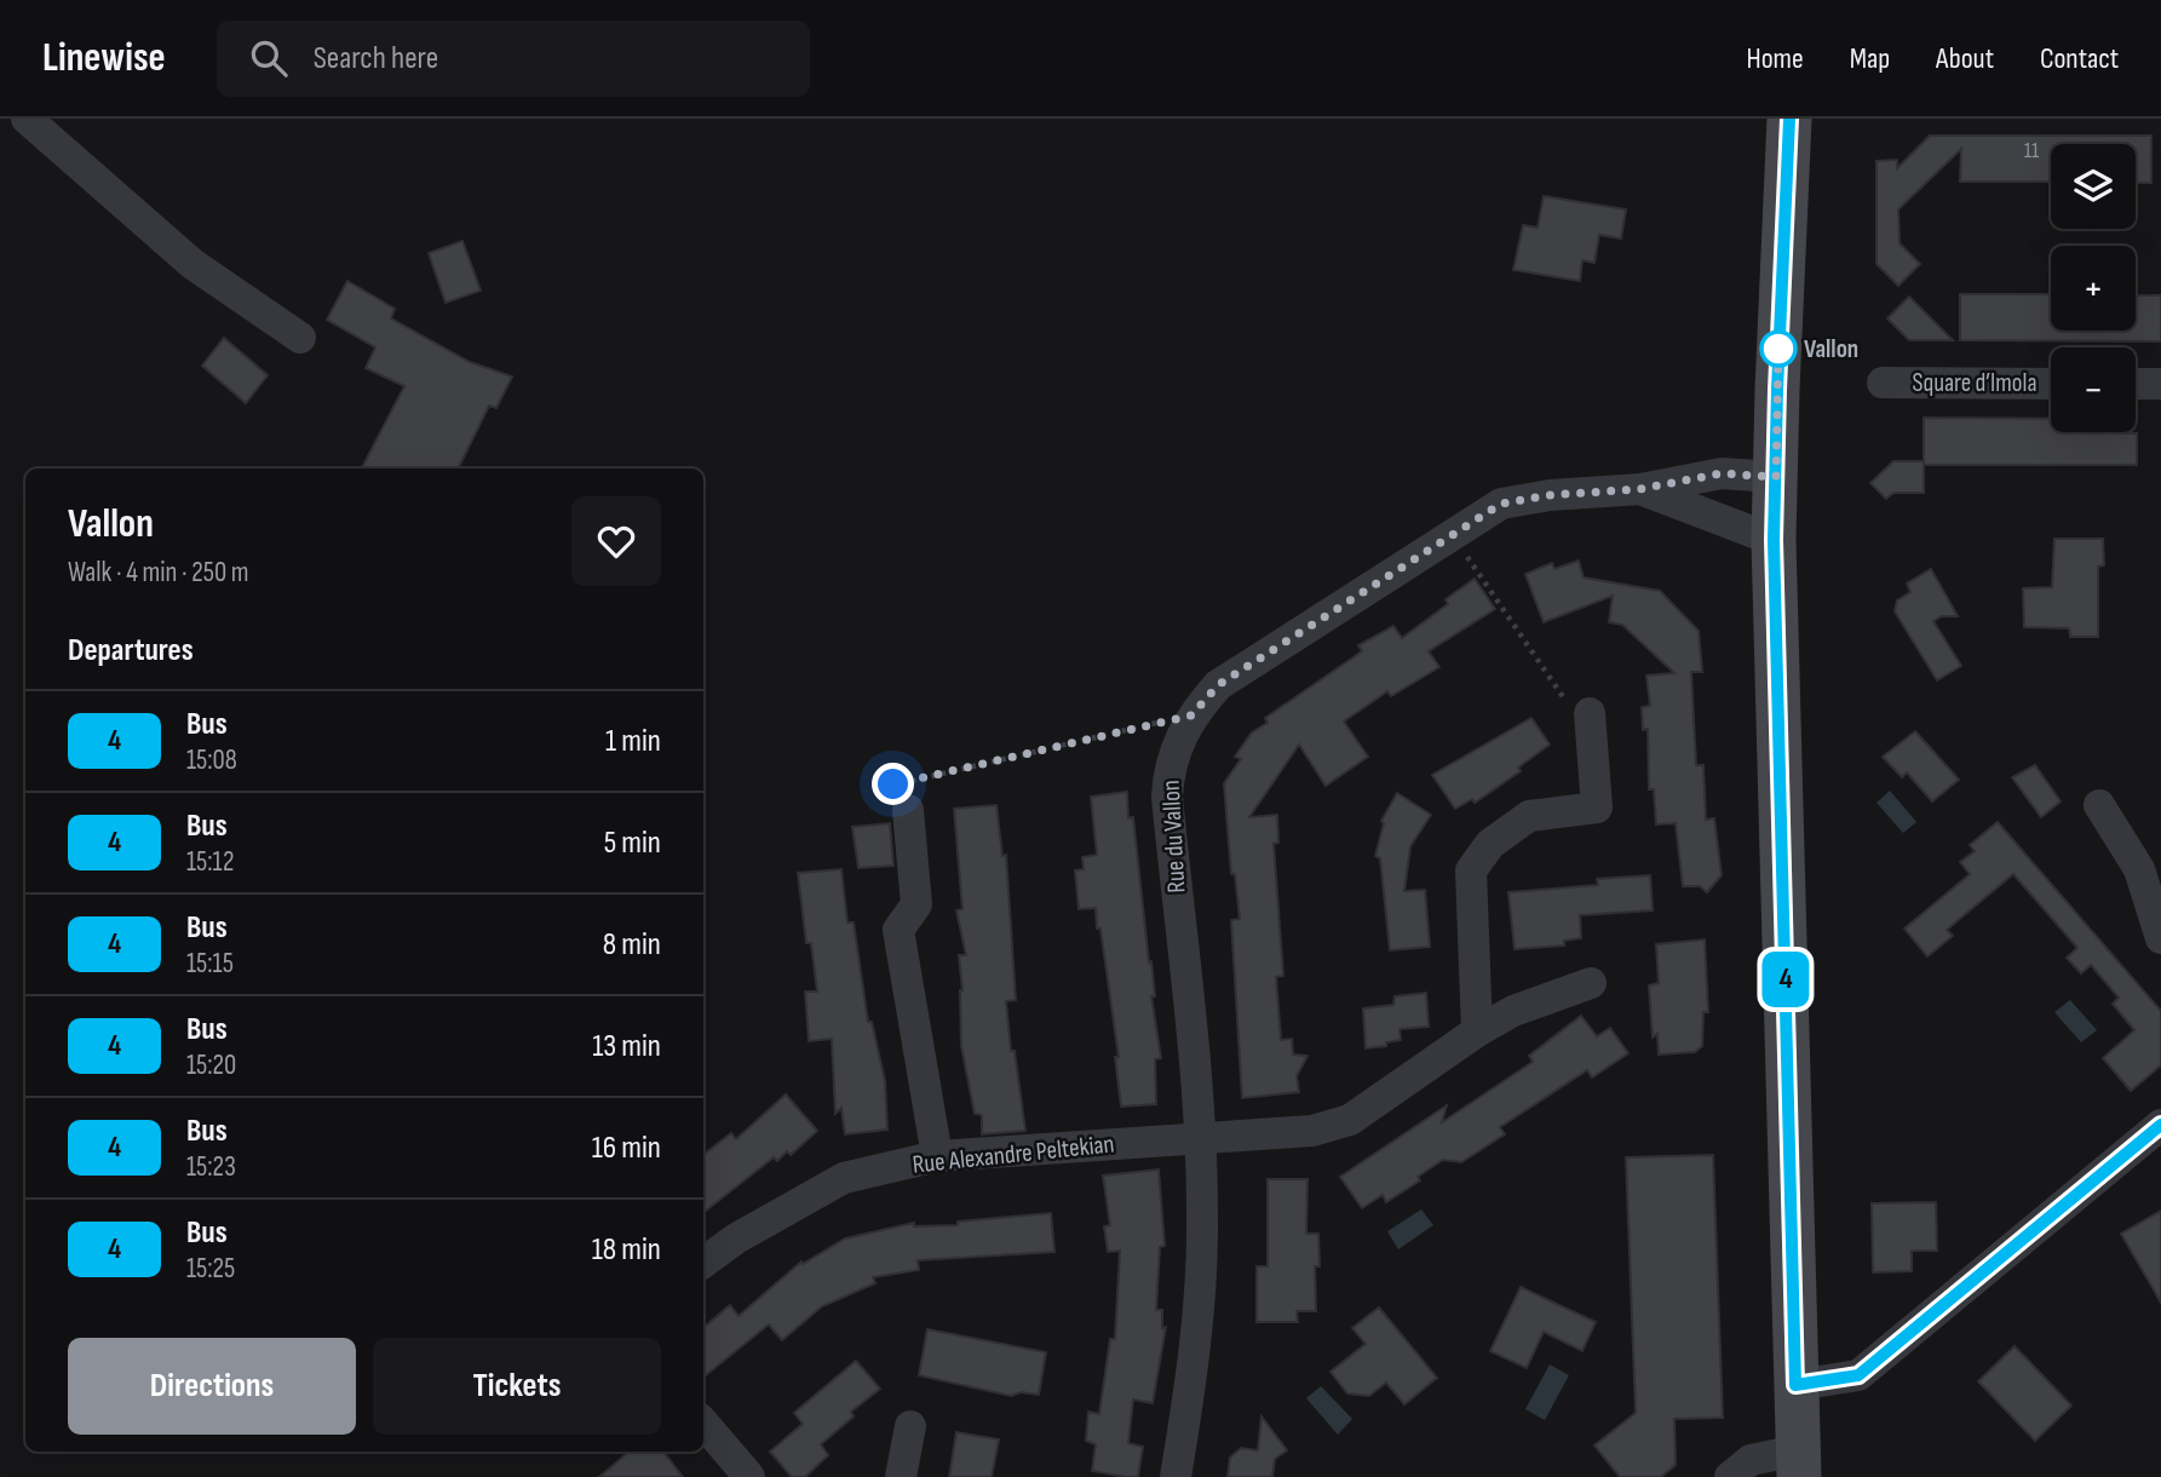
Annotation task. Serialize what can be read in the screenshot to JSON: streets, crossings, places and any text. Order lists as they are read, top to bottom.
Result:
{
  "streets": {
    "street": ["Square d’Imola", "Rue du Vallon", "Rue Alexandre Peltekian"]
  },
  "crossings": [
    ["Rue du Vallon", "Rue Alexandre Peltekian"]
  ],
  "places": ["Vallon"],
  "lines": ["bus line 4"],
  "house_numbers": ["11"],
  "page": {
    "header": "Linewise",
    "search": "Search here",
    "nav": [
      "Home",
      "Map",
      "About",
      "Contact"
    ],
    "on_map": "4",
    "map_buttons": ["+", "−"],
    "heading": [
      ["Vallon", "Walk · 4 min · 250 m"],
      "Departures"
    ],
    "list": [
      {
        "mark": "4",
        "name": "Bus",
        "note": "15:08",
        "value": "1 min"
      },
      {
        "mark": "4",
        "name": "Bus",
        "note": "15:12",
        "value": "5 min"
      },
      {
        "mark": "4",
        "name": "Bus",
        "note": "15:15",
        "value": "8 min"
      },
      {
        "mark": "4",
        "name": "Bus",
        "note": "15:20",
        "value": "13 min"
      },
      {
        "mark": "4",
        "name": "Bus",
        "note": "15:23",
        "value": "16 min"
      },
      {
        "mark": "4",
        "name": "Bus",
        "note": "15:25",
        "value": "18 min"
      }
    ],
    "buttons": ["Directions", "Tickets"]
  }
}
